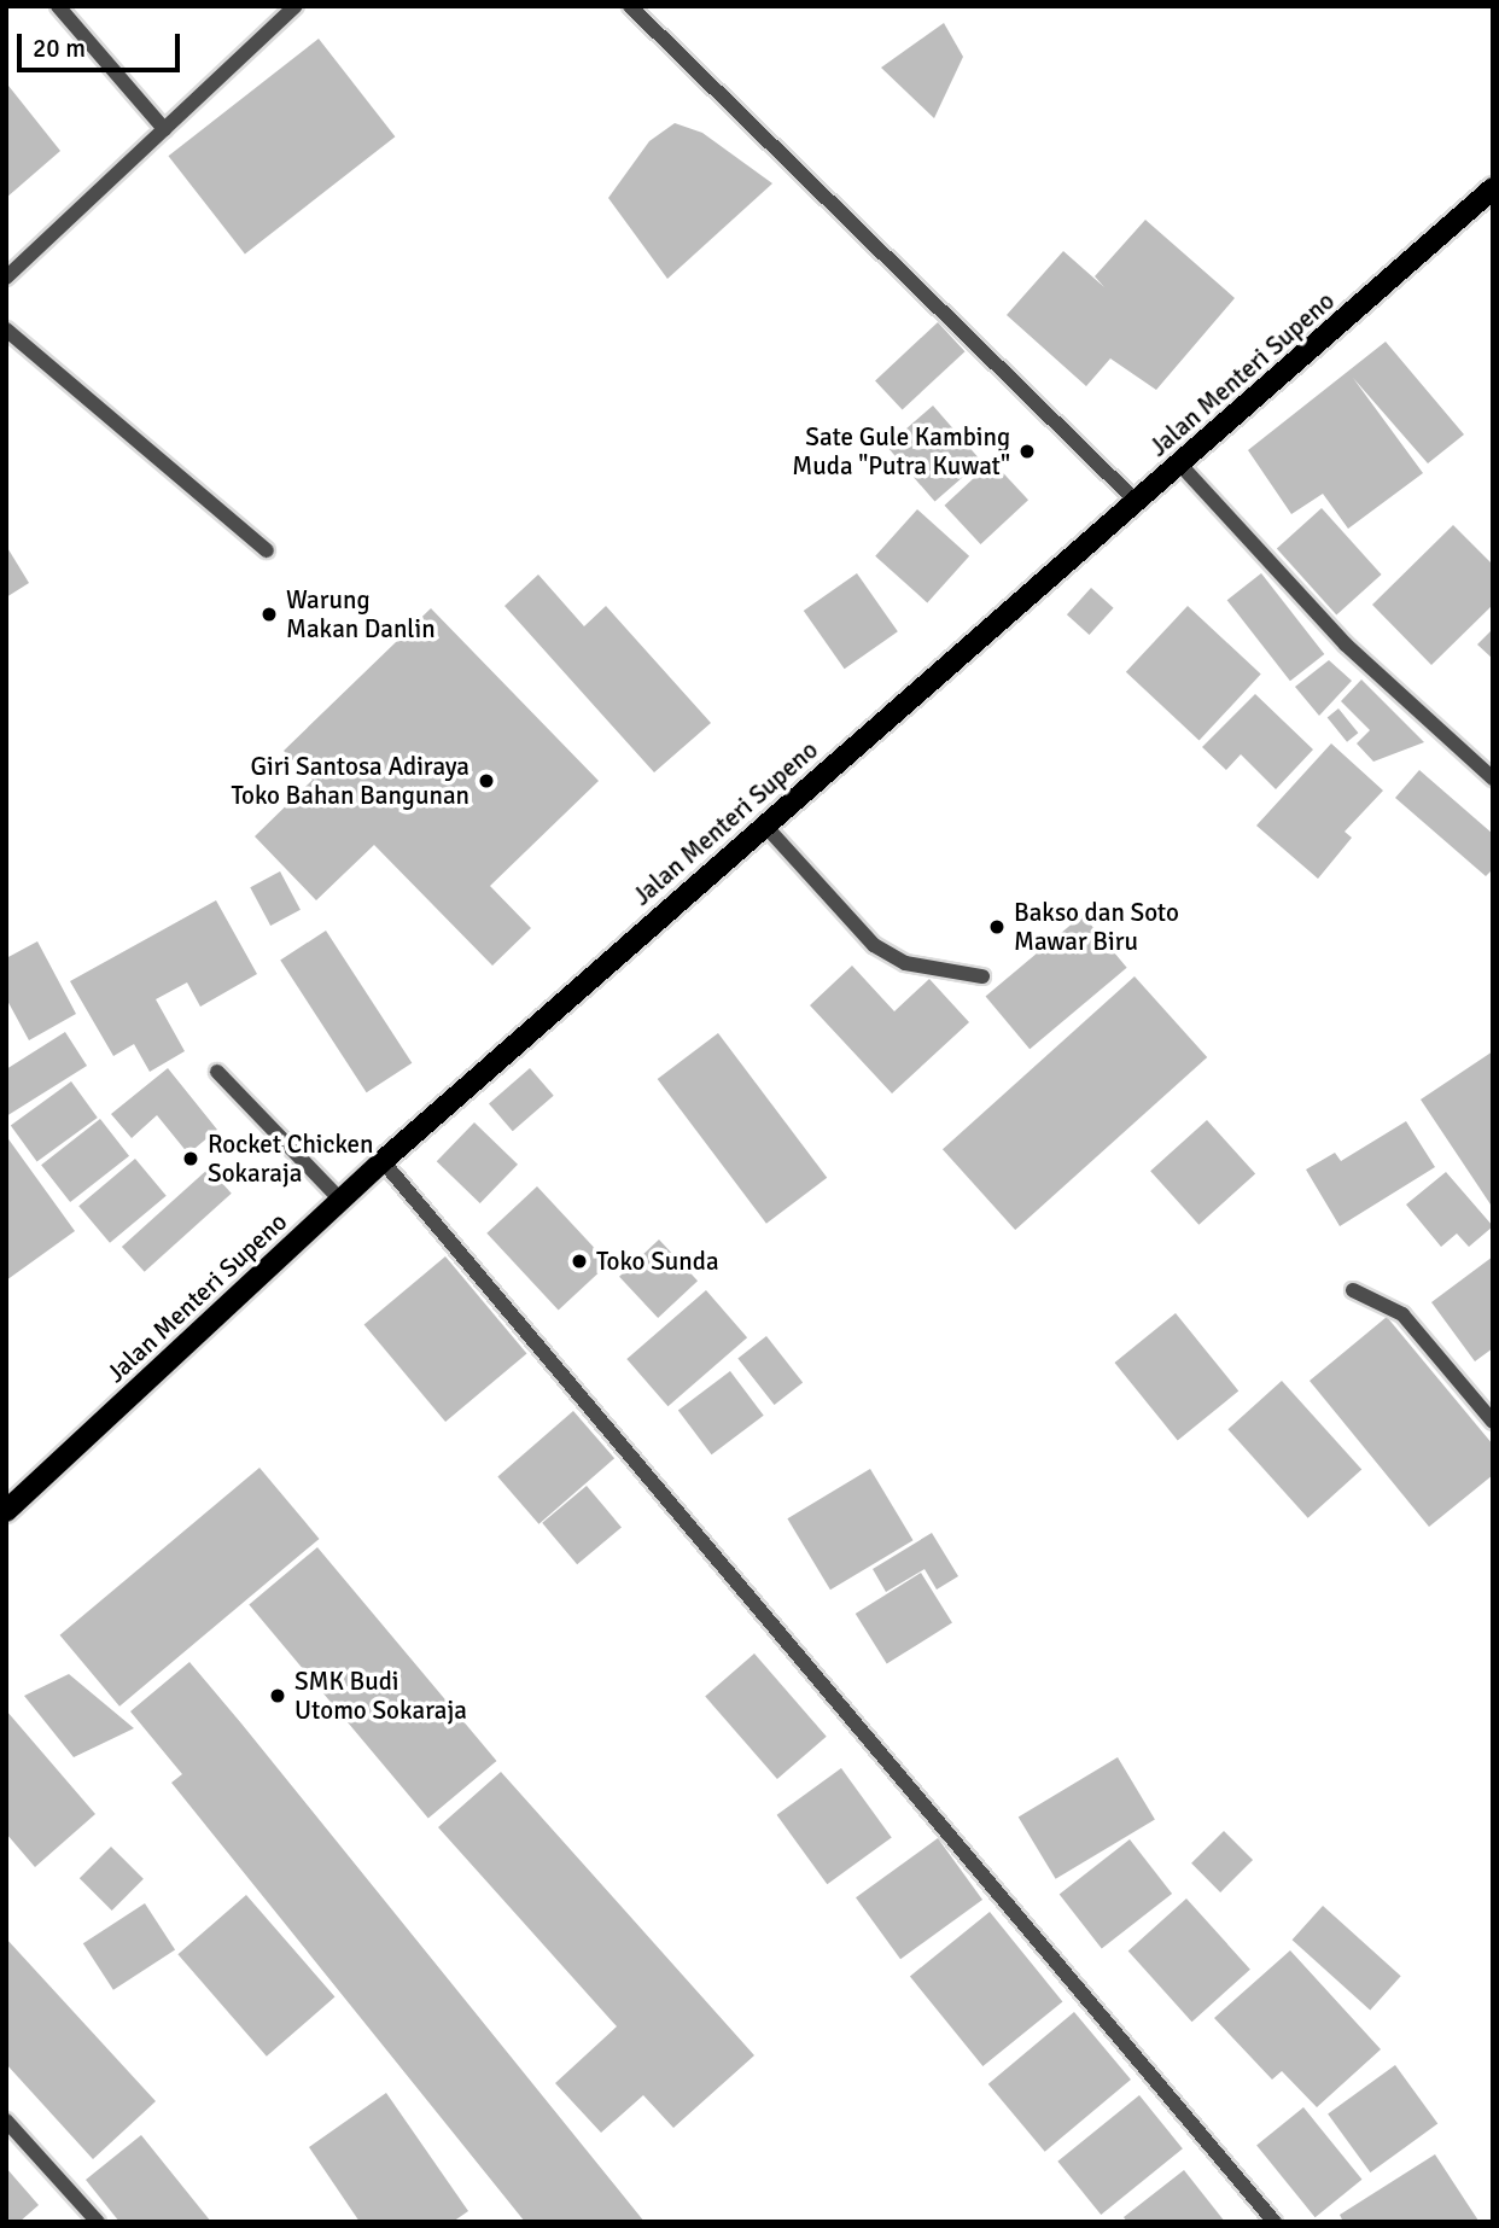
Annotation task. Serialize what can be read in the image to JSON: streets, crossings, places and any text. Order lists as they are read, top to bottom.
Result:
{
  "streets": {
    "main road": ["Jalan Menteri Supeno"]
  },
  "places": [
    "Sate Gule Kambing Muda \"Putra Kuwat\"",
    "Warung Makan Danlin",
    "Giri Santosa Adiraya Toko Bahan Bangunan",
    "Bakso dan Soto Mawar Biru",
    "Rocket Chicken Sokaraja",
    "Toko Sunda",
    "SMK Budi Utomo Sokaraja"
  ],
  "scale_bar": "20 m"
}
